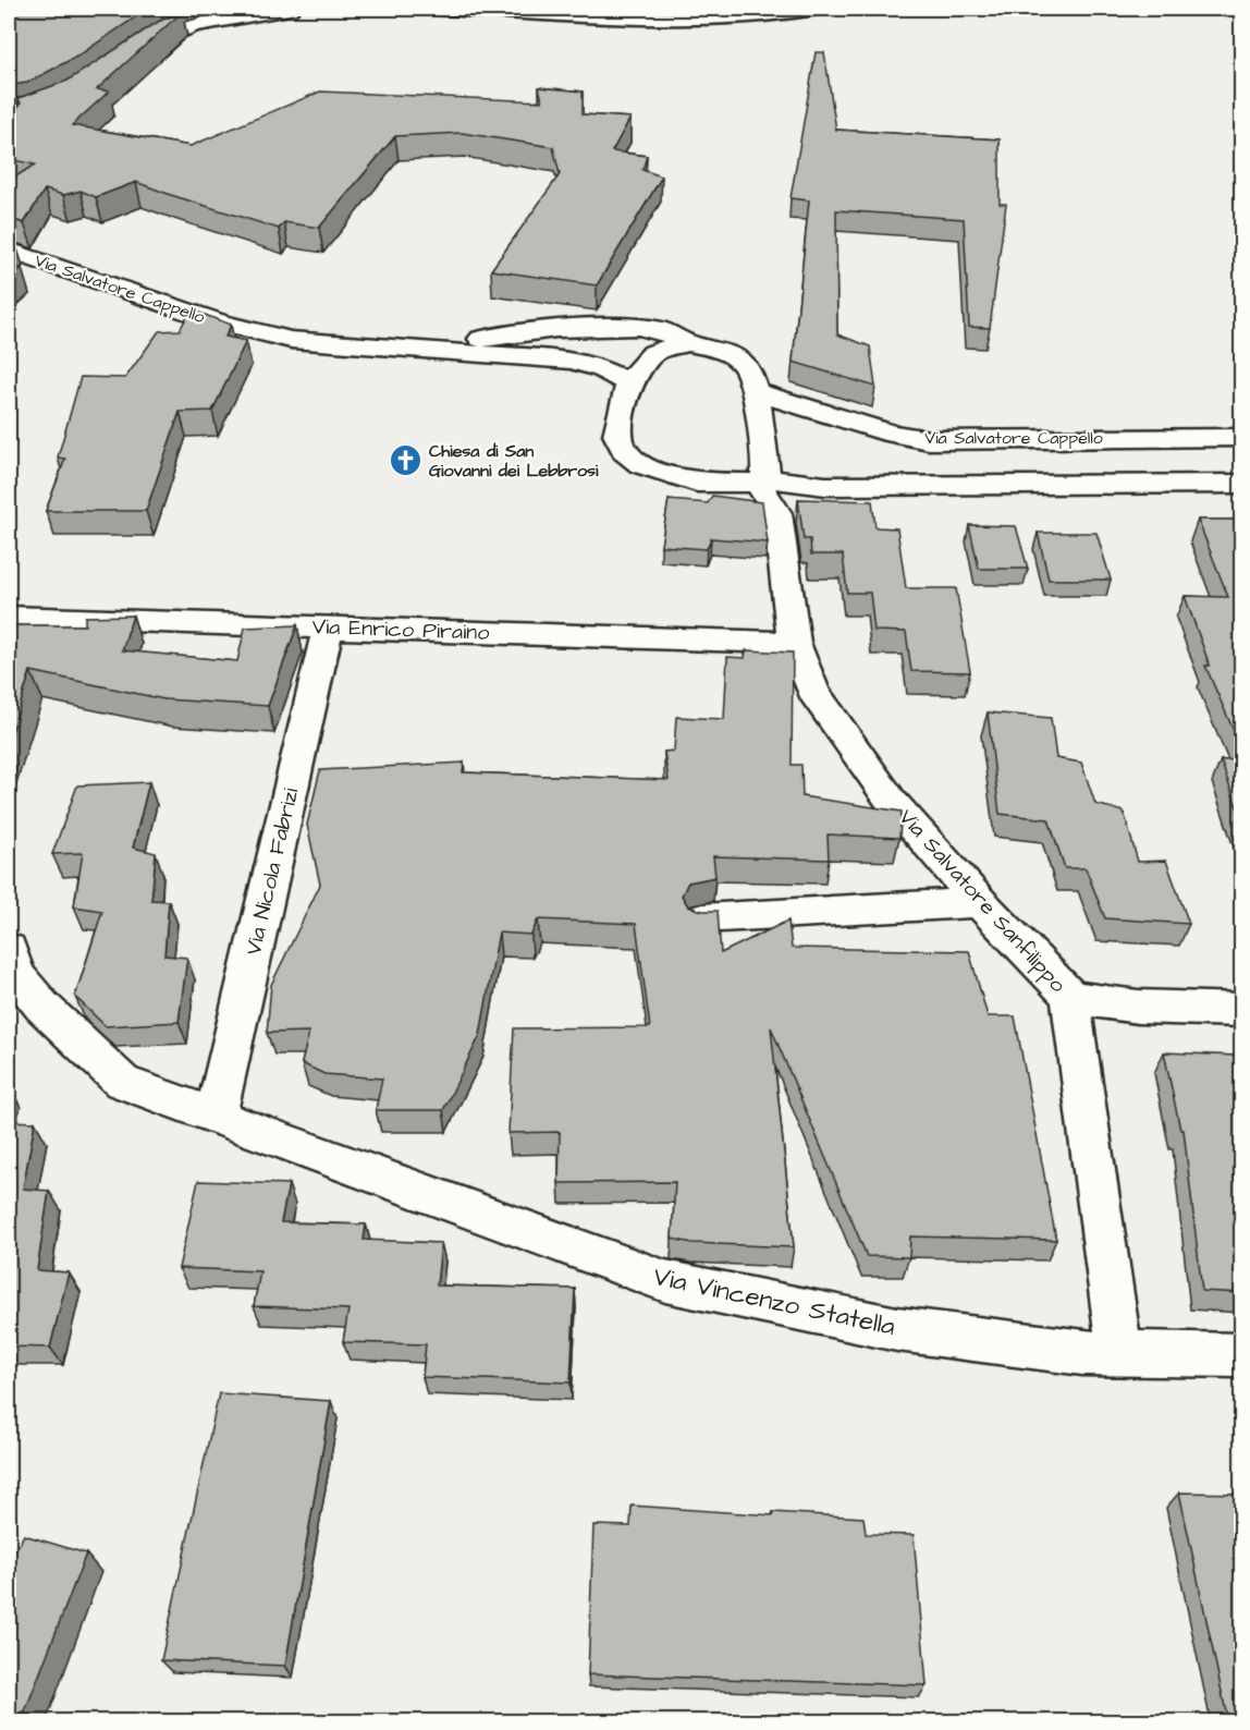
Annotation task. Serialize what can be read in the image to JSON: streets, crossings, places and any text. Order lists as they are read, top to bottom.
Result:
{
  "streets": {
    "street": [
      "Via Salvatore Cappello",
      "Via Enrico Piraino",
      "Via Nicola Fabrizi",
      "Via Salvatore Sanfilippo",
      "Via Vincenzo Statella"
    ]
  },
  "crossings": [
    ["Via Salvatore Cappello", "Via Salvatore Sanfilippo"],
    ["Via Enrico Piraino", "Via Nicola Fabrizi"],
    ["Via Enrico Piraino", "Via Salvatore Sanfilippo"],
    ["Via Nicola Fabrizi", "Via Vincenzo Statella"],
    ["Via Salvatore Sanfilippo", "Via Vincenzo Statella"]
  ],
  "places": {
    "church": ["Chiesa di San Giovanni dei Lebbrosi"]
  }
}
